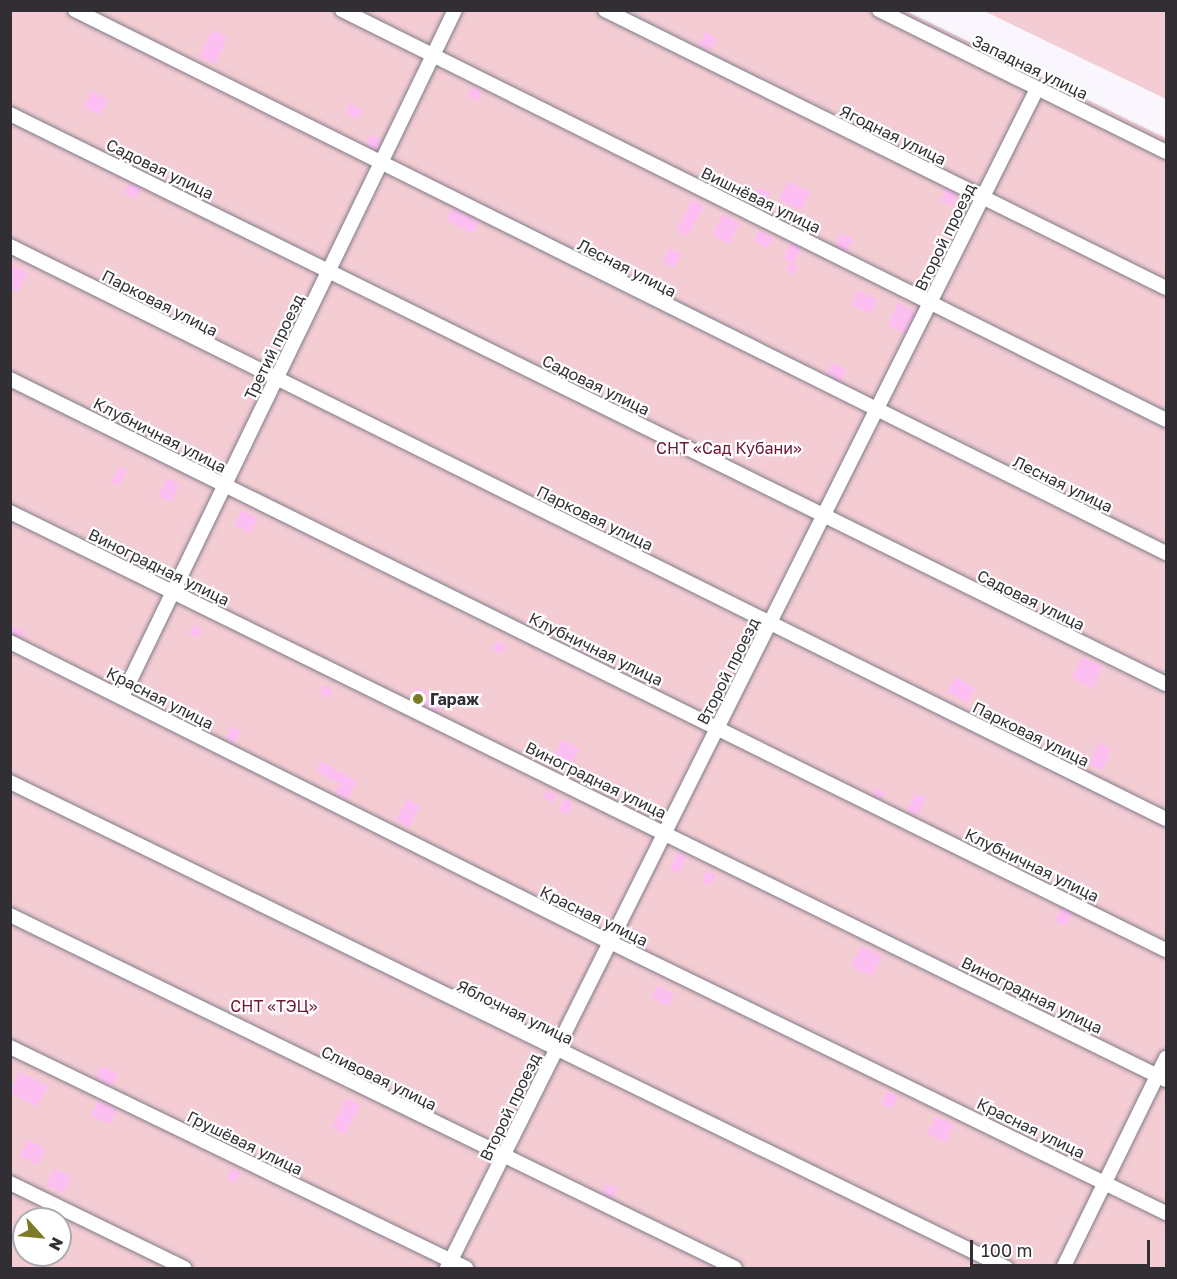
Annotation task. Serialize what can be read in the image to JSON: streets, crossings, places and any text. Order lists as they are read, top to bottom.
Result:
{
  "streets": {
    "street": [
      "Западная улица",
      "Ягодная улица",
      "Садовая улица",
      "Вишнёвая улица",
      "Второй проезд",
      "Лесная улица",
      "Парковая улица",
      "Третий проезд",
      "Клубничная улица",
      "Виноградная улица",
      "Красная улица",
      "Яблочная улица",
      "Сливовая улица",
      "Грушёвая улица"
    ]
  },
  "crossings": [
    ["Западная улица", "Второй проезд"],
    ["Ягодная улица", "Второй проезд"],
    ["Садовая улица", "Второй проезд"],
    ["Садовая улица", "Третий проезд"],
    ["Вишнёвая улица", "Второй проезд"],
    ["Вишнёвая улица", "Третий проезд"],
    ["Второй проезд", "Лесная улица"],
    ["Второй проезд", "Парковая улица"],
    ["Второй проезд", "Клубничная улица"],
    ["Второй проезд", "Виноградная улица"],
    ["Второй проезд", "Красная улица"],
    ["Второй проезд", "Яблочная улица"],
    ["Второй проезд", "Сливовая улица"],
    ["Второй проезд", "Грушёвая улица"],
    ["Лесная улица", "Третий проезд"],
    ["Парковая улица", "Третий проезд"],
    ["Третий проезд", "Клубничная улица"],
    ["Третий проезд", "Виноградная улица"],
    ["Третий проезд", "Красная улица"]
  ],
  "parks": ["СНТ «Сад Кубани»", "СНТ «ТЭЦ»"],
  "places": ["Гараж"],
  "scale_bar": "100 m",
  "north": "bottom right"
}
